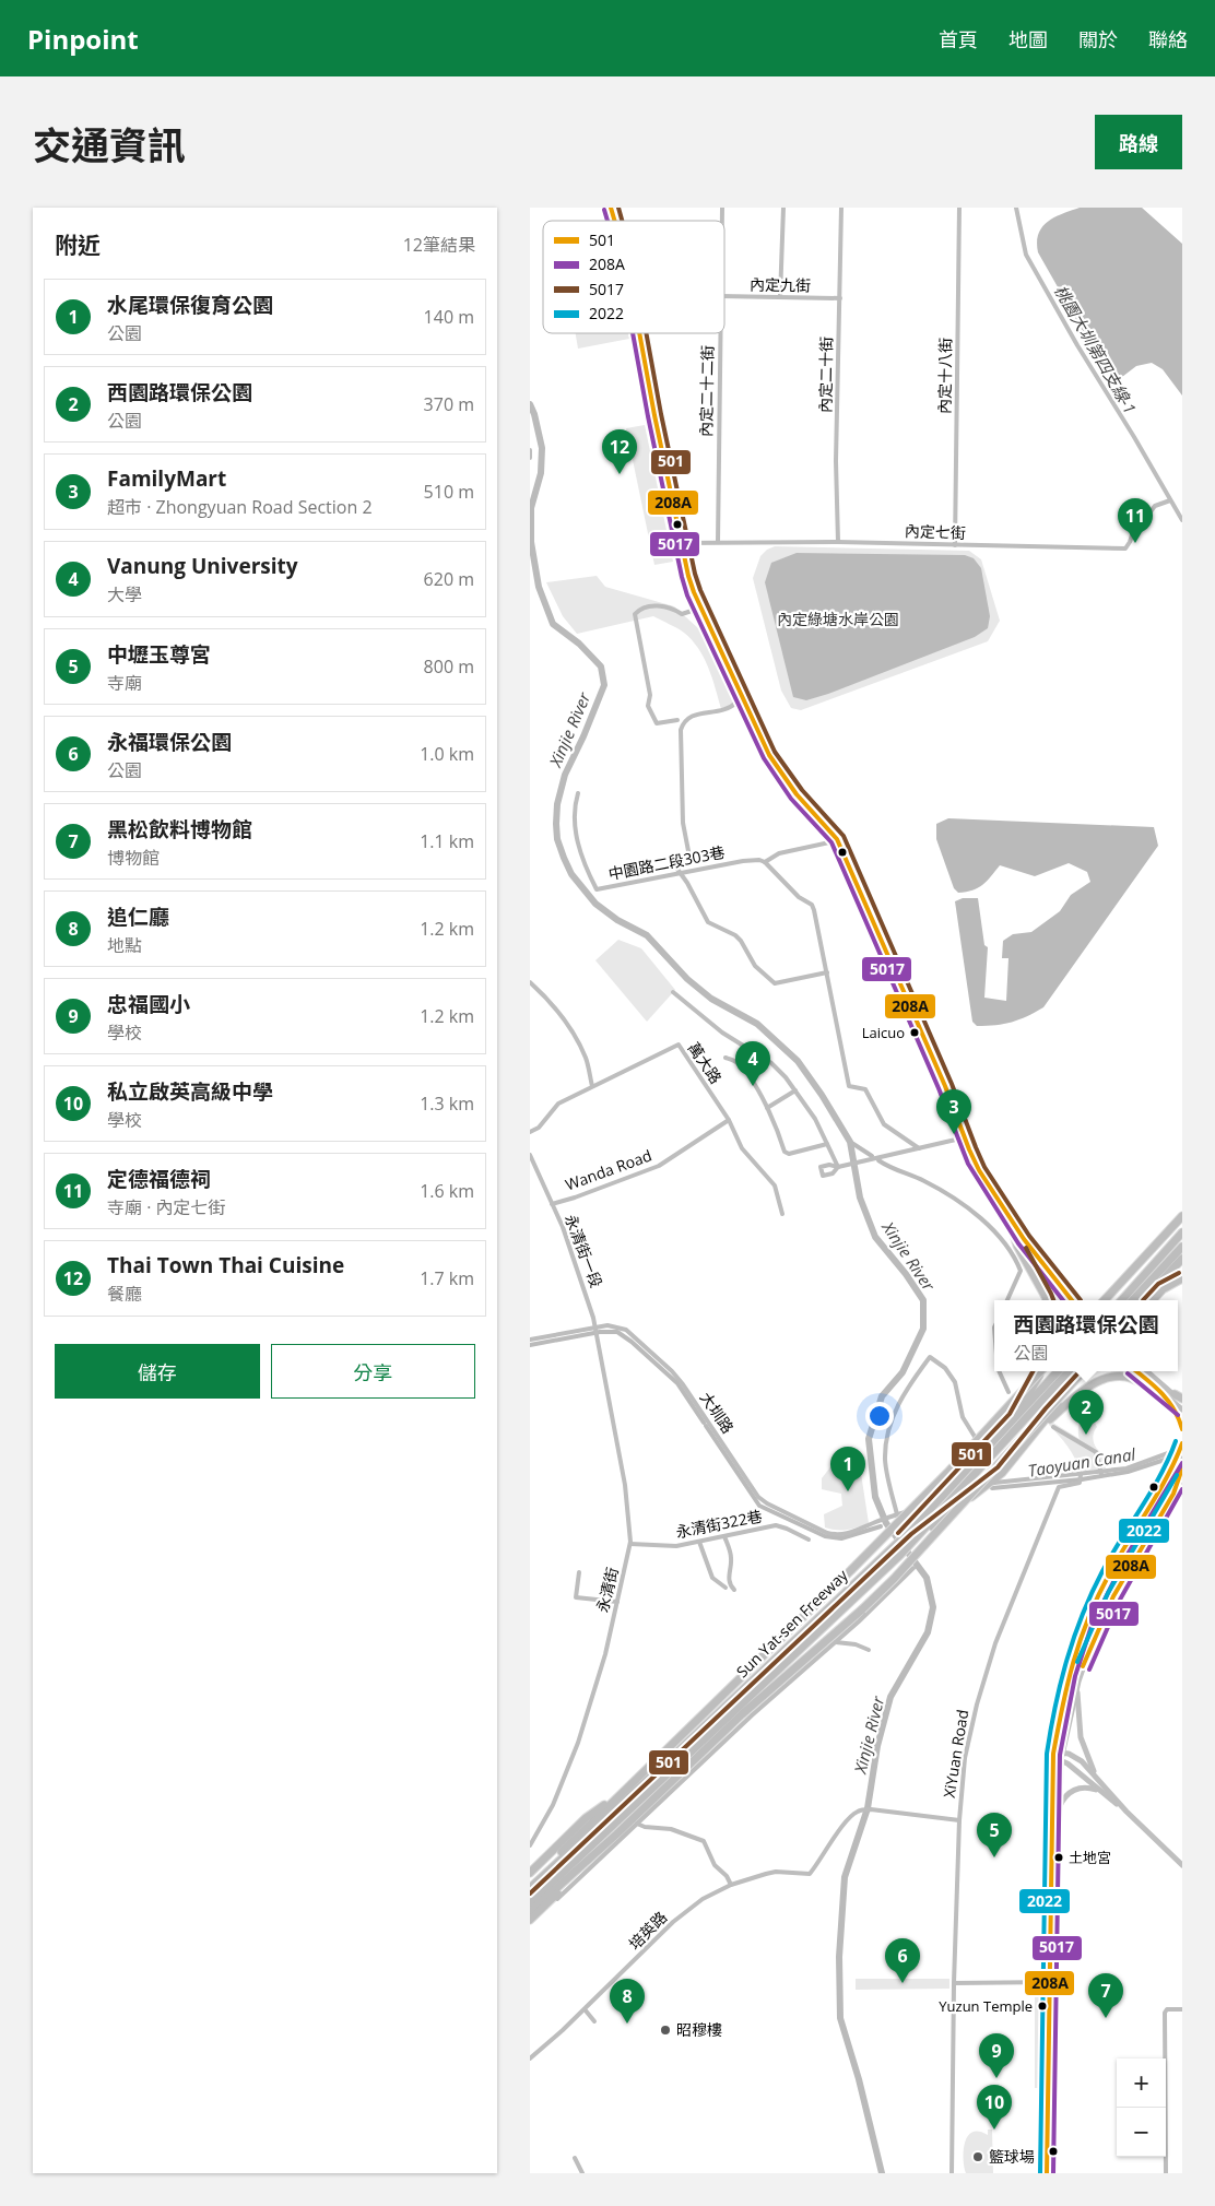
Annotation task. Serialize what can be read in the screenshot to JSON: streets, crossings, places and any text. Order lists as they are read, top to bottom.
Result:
{
  "streets": {
    "highway": ["Sun Yat-sen Freeway"],
    "street": [
      "內定九街",
      "內定二十街",
      "內定十八街",
      "內定二十二街",
      "內定七街",
      "中園路二段303巷",
      "萬大路",
      "Wanda Road",
      "永清街一段",
      "大圳路",
      "永清街322巷",
      "永清街",
      "XiYuan Road",
      "培英路"
    ]
  },
  "crossings": [
    ["內定九街", "內定二十街"],
    ["內定二十街", "內定七街"],
    ["內定十八街", "內定七街"],
    ["內定二十二街", "內定七街"],
    ["萬大路", "Wanda Road"],
    ["Wanda Road", "永清街一段"],
    ["永清街一段", "大圳路"],
    ["永清街一段", "永清街"],
    ["大圳路", "永清街"],
    ["永清街322巷", "永清街"],
    ["XiYuan Road", "培英路"]
  ],
  "water": ["桃園大圳第四支線-1", "Xinjie River", "Taoyuan Canal"],
  "parks": ["內定綠塘水岸公園"],
  "places": [
    "Laicuo",
    "土地宮",
    "Yuzun Temple",
    "昭穆樓",
    "籃球場"
  ],
  "lines": [
    "transit line 208A",
    "transit line 501",
    "transit line 5017",
    "transit line 2022"
  ],
  "legend": [
    "501",
    "208A",
    "5017",
    "2022"
  ],
  "page": {
    "header": "Pinpoint",
    "nav": [
      "首頁",
      "地圖",
      "關於",
      "聯絡"
    ],
    "title": "交通資訊",
    "buttons": [
      "路線",
      ["儲存", "分享"]
    ],
    "heading": ["附近", "12筆結果"],
    "list": [
      {
        "mark": "1",
        "name": "水尾環保復育公園",
        "note": "公園",
        "value": "140 m"
      },
      {
        "mark": "2",
        "name": "西園路環保公園",
        "note": "公園",
        "value": "370 m"
      },
      {
        "mark": "3",
        "name": "FamilyMart",
        "note": "超市 · Zhongyuan Road Section 2",
        "value": "510 m"
      },
      {
        "mark": "4",
        "name": "Vanung University",
        "note": "大學",
        "value": "620 m"
      },
      {
        "mark": "5",
        "name": "中壢玉尊宮",
        "note": "寺廟",
        "value": "800 m"
      },
      {
        "mark": "6",
        "name": "永福環保公園",
        "note": "公園",
        "value": "1.0 km"
      },
      {
        "mark": "7",
        "name": "黑松飲料博物館",
        "note": "博物館",
        "value": "1.1 km"
      },
      {
        "mark": "8",
        "name": "追仁廳",
        "note": "地點",
        "value": "1.2 km"
      },
      {
        "mark": "9",
        "name": "忠福國小",
        "note": "學校",
        "value": "1.2 km"
      },
      {
        "mark": "10",
        "name": "私立啟英高級中學",
        "note": "學校",
        "value": "1.3 km"
      },
      {
        "mark": "11",
        "name": "定德福德祠",
        "note": "寺廟 · 內定七街",
        "value": "1.6 km"
      },
      {
        "mark": "12",
        "name": "Thai Town Thai Cuisine",
        "note": "餐廳",
        "value": "1.7 km"
      }
    ],
    "pins": [
      "12",
      "11",
      "4",
      "3",
      "2",
      "1",
      "5",
      "6",
      "7",
      "8",
      "9",
      "10"
    ],
    "popup": ["西園路環保公園", "公園"],
    "map_buttons": ["+", "−"]
  }
}
